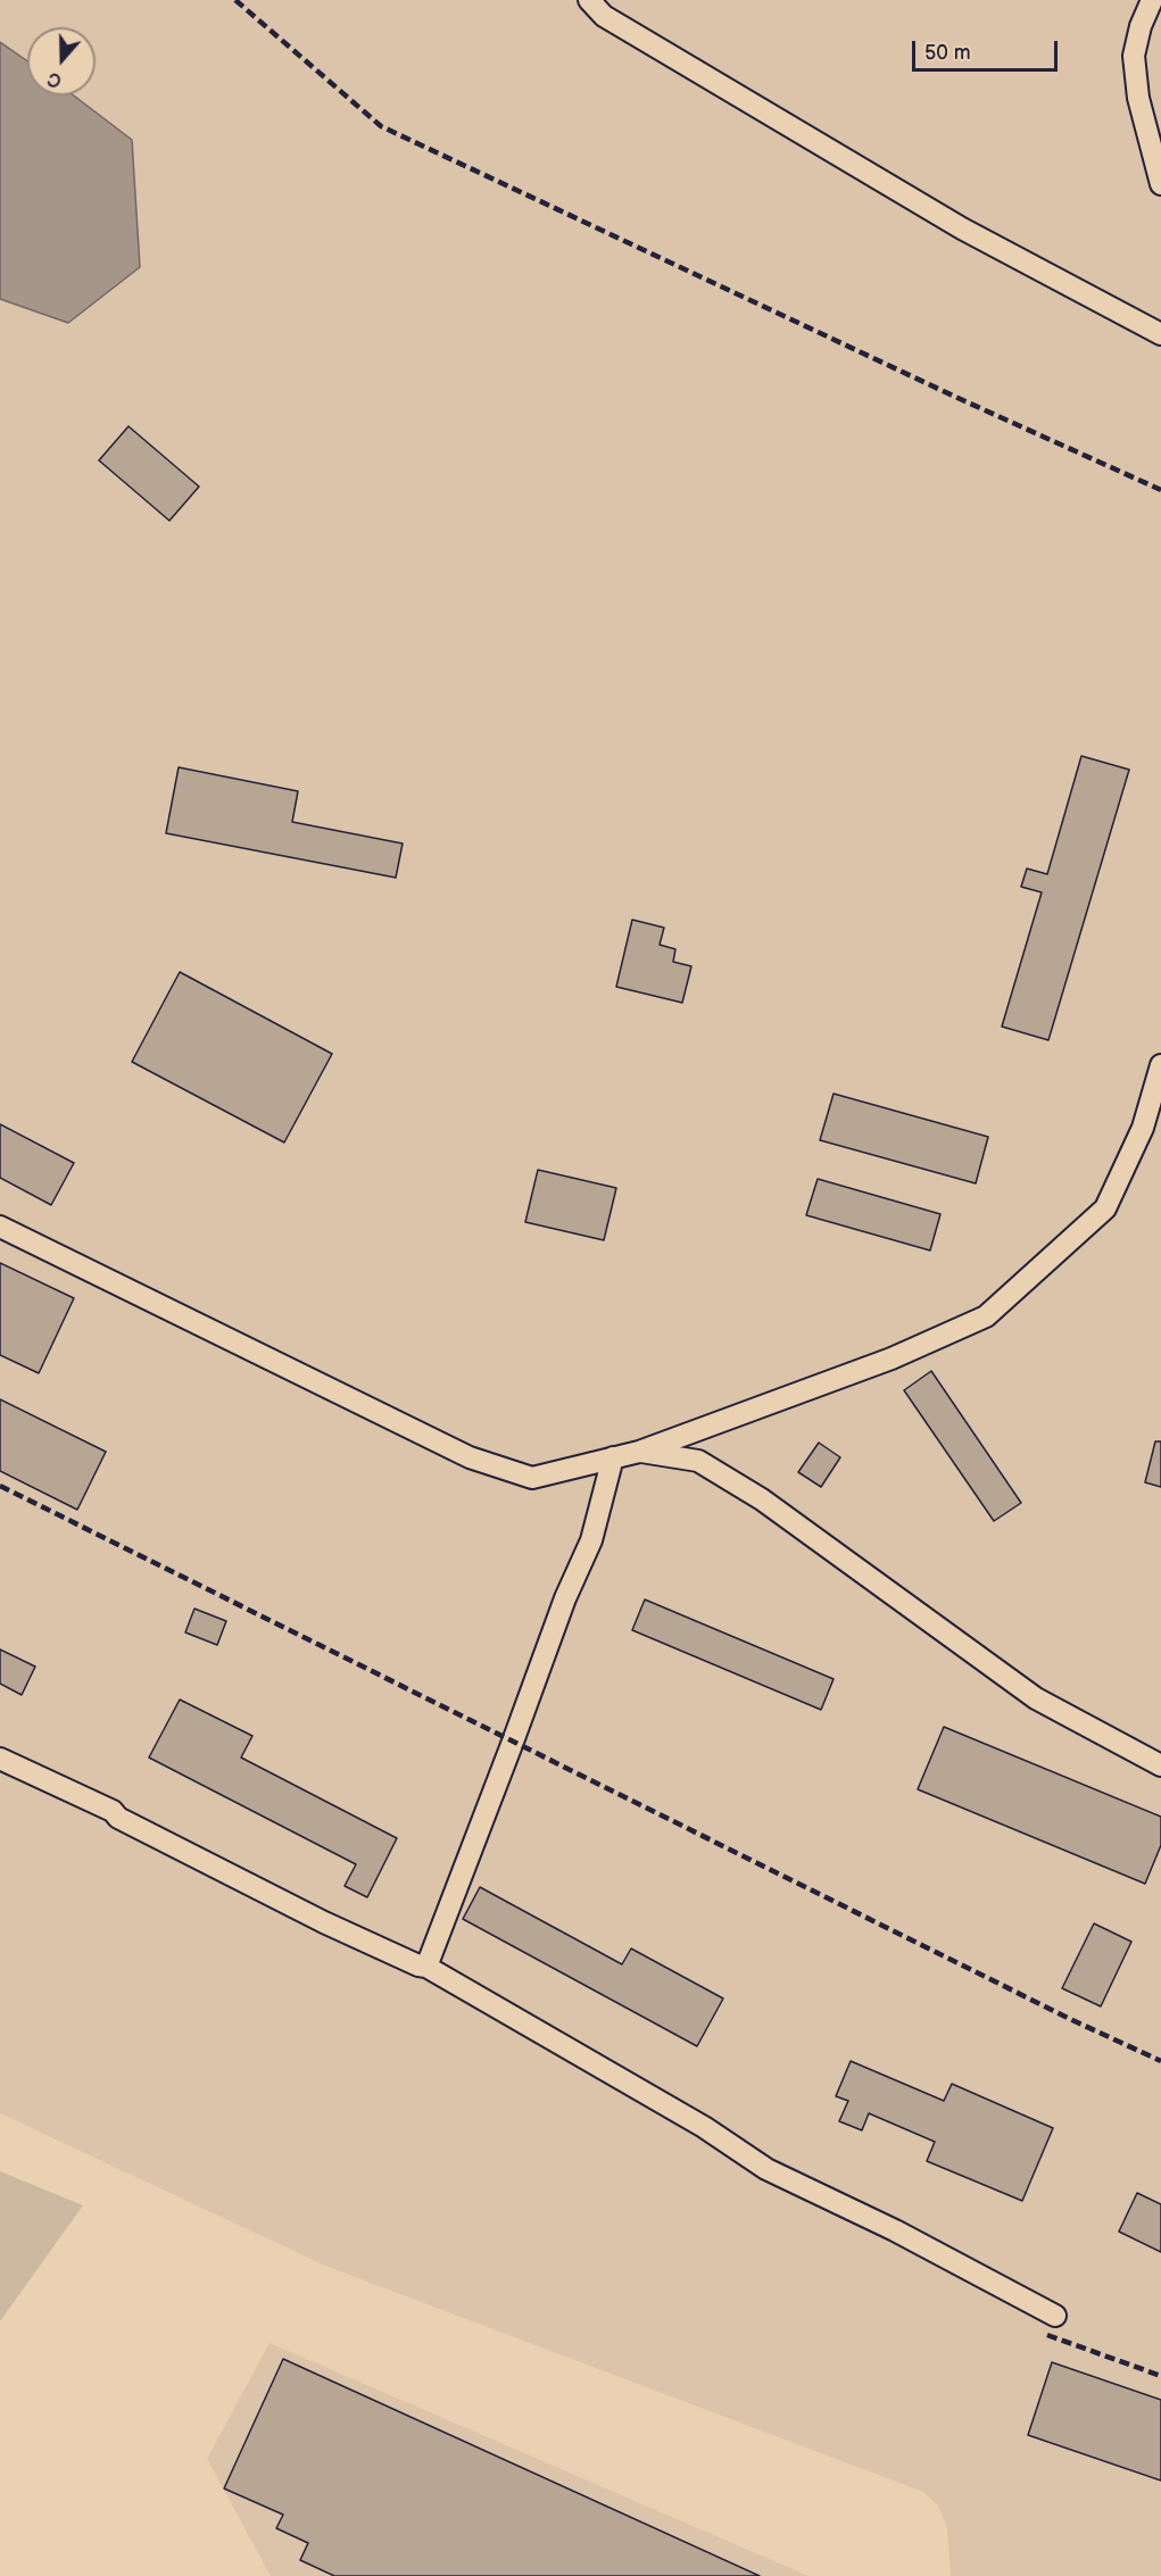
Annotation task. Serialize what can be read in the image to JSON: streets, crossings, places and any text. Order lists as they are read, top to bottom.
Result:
{
  "scale_bar": "50 m",
  "north": "bottom"
}
